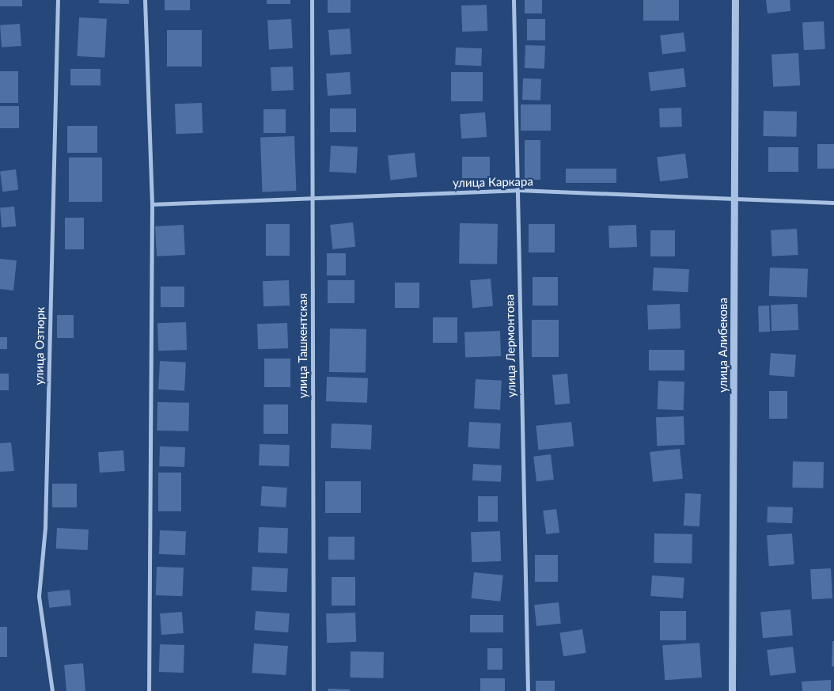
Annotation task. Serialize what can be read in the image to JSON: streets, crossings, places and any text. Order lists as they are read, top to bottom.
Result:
{
  "streets": {
    "street": [
      "улица Каркара",
      "улица Алибекова",
      "улица Озтюрк",
      "улица Ташкентская",
      "улица Лермонтова"
    ]
  },
  "crossings": [
    ["улица Каркара", "улица Алибекова"],
    ["улица Каркара", "улица Ташкентская"],
    ["улица Каркара", "улица Лермонтова"]
  ]
}
